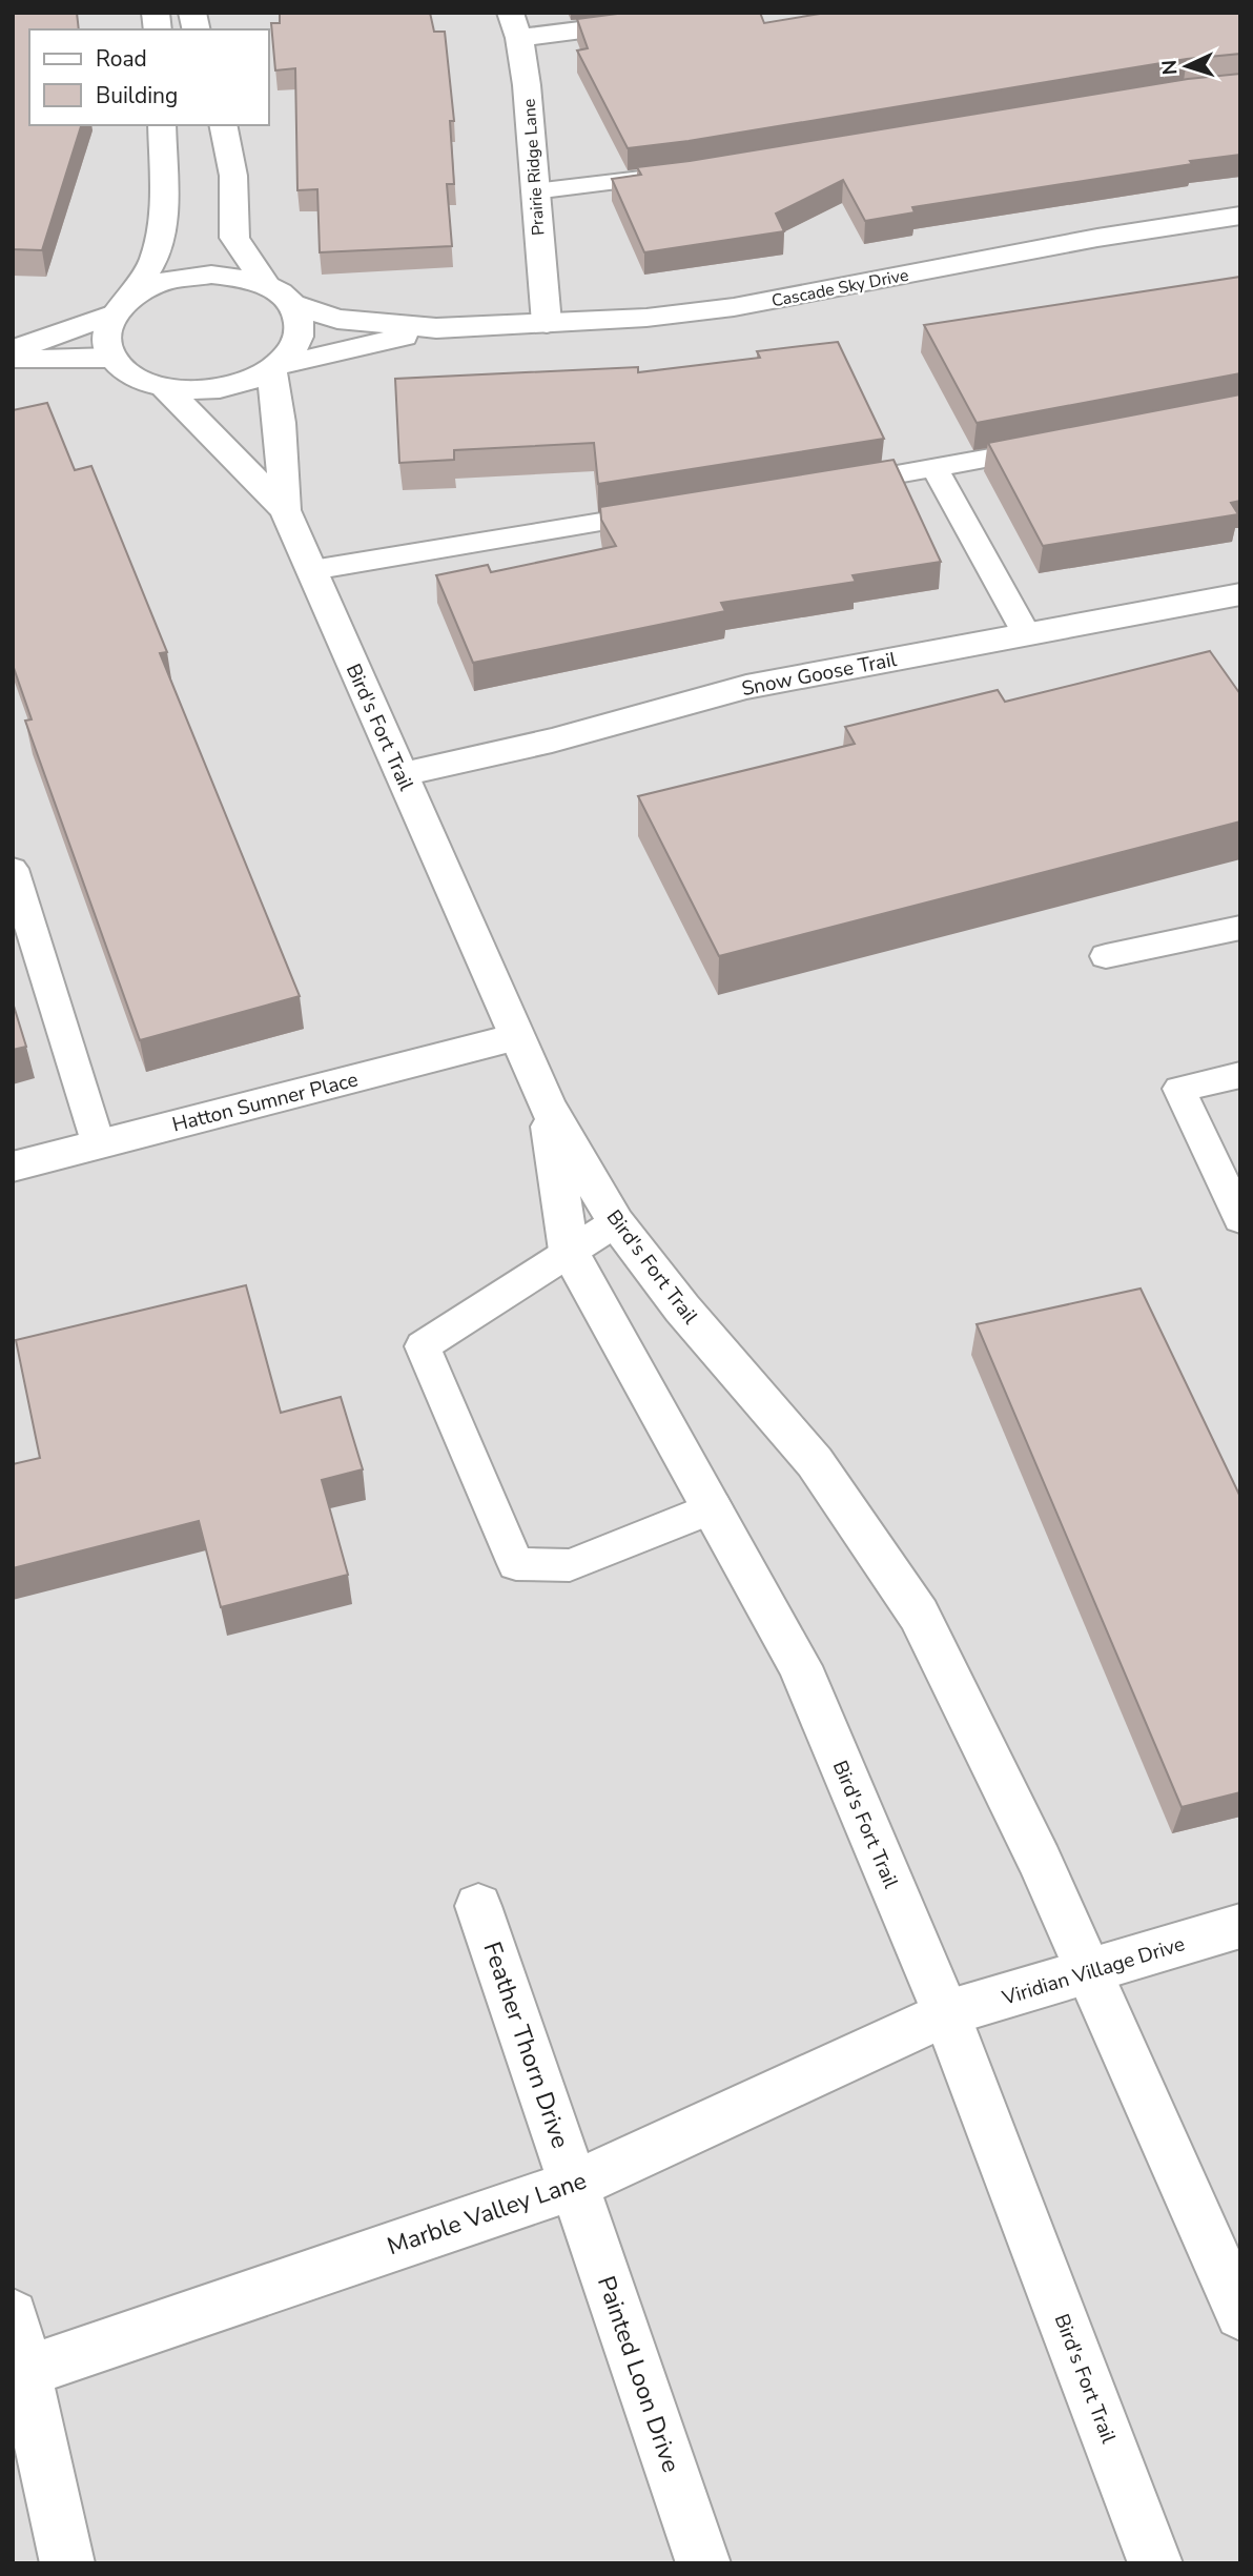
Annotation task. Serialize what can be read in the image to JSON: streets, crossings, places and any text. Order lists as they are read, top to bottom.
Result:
{
  "streets": {
    "street": [
      "Prairie Ridge Lane",
      "Cascade Sky Drive",
      "Snow Goose Trail",
      "Bird's Fort Trail",
      "Hatton Sumner Place",
      "Viridian Village Drive",
      "Feather Thorn Drive",
      "Marble Valley Lane",
      "Painted Loon Drive"
    ]
  },
  "crossings": [
    ["Prairie Ridge Lane", "Cascade Sky Drive"],
    ["Cascade Sky Drive", "Bird's Fort Trail"],
    ["Snow Goose Trail", "Bird's Fort Trail"],
    ["Bird's Fort Trail", "Hatton Sumner Place"],
    ["Bird's Fort Trail", "Viridian Village Drive"],
    ["Bird's Fort Trail", "Marble Valley Lane"],
    ["Viridian Village Drive", "Marble Valley Lane"],
    ["Feather Thorn Drive", "Marble Valley Lane"],
    ["Feather Thorn Drive", "Painted Loon Drive"],
    ["Marble Valley Lane", "Painted Loon Drive"]
  ],
  "legend": ["Road", "Building"],
  "north": "left"
}
